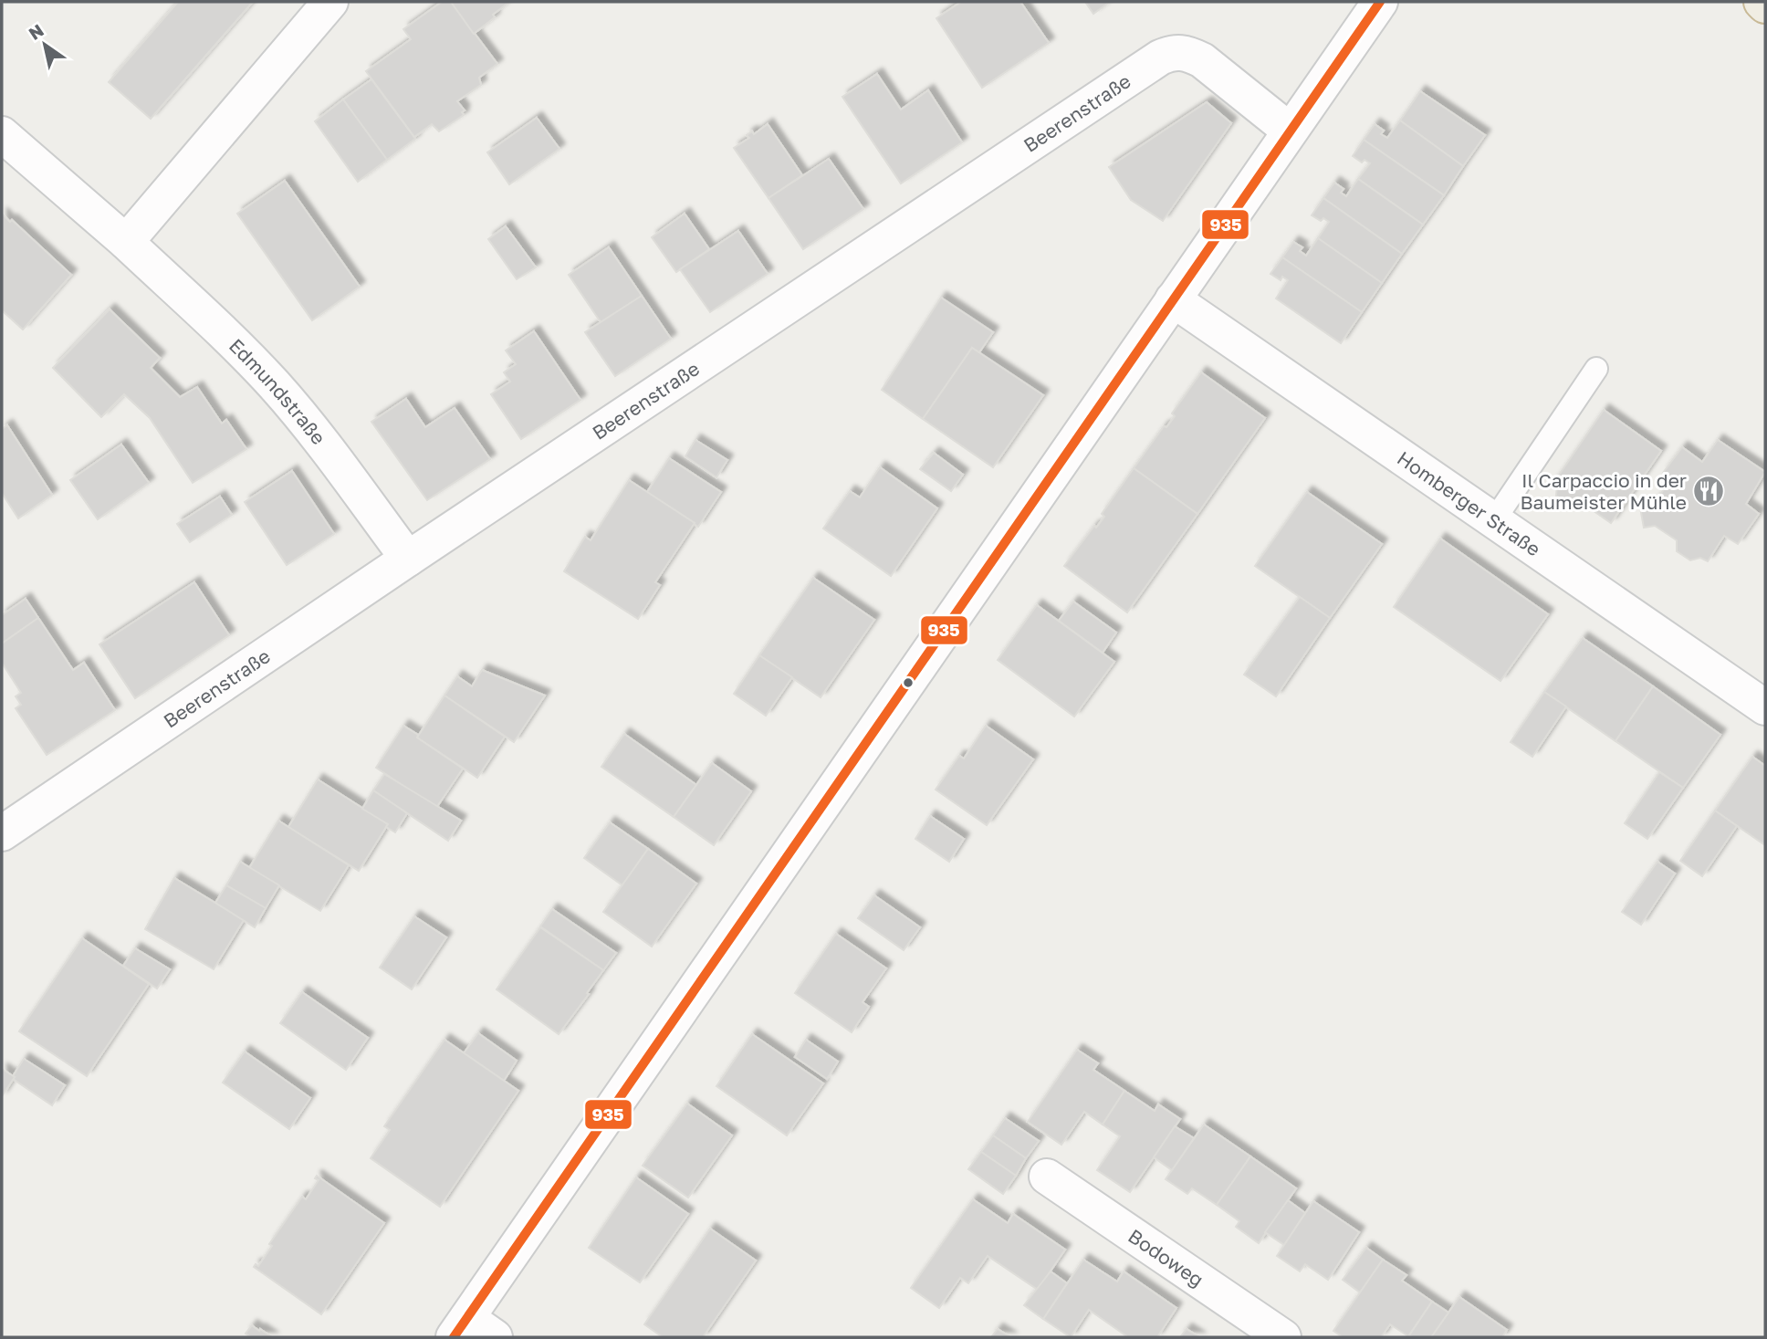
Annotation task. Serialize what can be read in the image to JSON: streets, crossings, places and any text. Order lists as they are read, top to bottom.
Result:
{
  "streets": {
    "street": [
      "Beerenstraße",
      "Edmundstraße",
      "Homberger Straße",
      "Bodoweg"
    ]
  },
  "crossings": [
    ["Beerenstraße", "Edmundstraße"]
  ],
  "places": {
    "restaurant": ["Il Carpaccio in der Baumeister Mühle"]
  },
  "lines": ["transit line 935"],
  "north": "top left"
}
